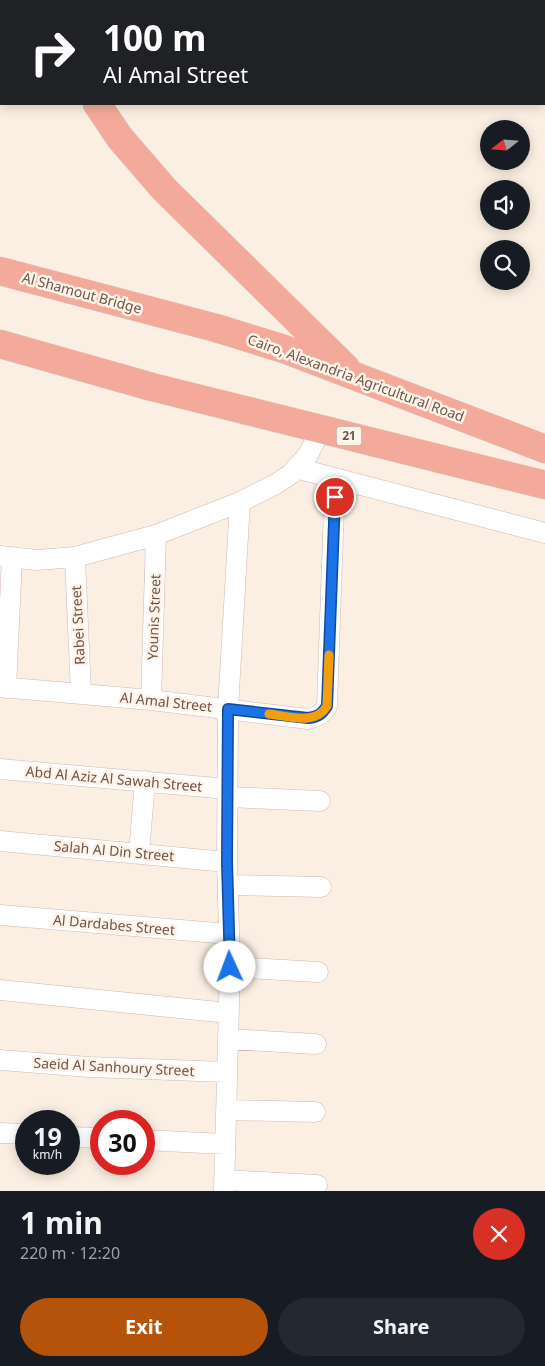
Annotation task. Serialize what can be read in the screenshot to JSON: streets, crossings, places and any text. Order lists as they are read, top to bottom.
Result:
{
  "streets": {
    "highway": ["Al Shamout Bridge", "Cairo, Alexandria Agricultural Road", "21"],
    "street": [
      "Younis Street",
      "Rabei Street",
      "Al Amal Street",
      "Abd Al Aziz Al Sawah Street",
      "Salah Al Din Street",
      "Al Dardabes Street",
      "Saeid Al Sanhoury Street"
    ]
  },
  "crossings": [
    ["Al Shamout Bridge", "Cairo, Alexandria Agricultural Road"],
    ["Younis Street", "Al Amal Street"],
    ["Rabei Street", "Al Amal Street"]
  ],
  "north": "left",
  "page": {
    "turn": ["100 m", "Al Amal Street"],
    "speed": "19 km/h",
    "limit": "30",
    "heading": ["1 min", "220 m · 12:20"],
    "buttons": ["Exit", "Share"]
  }
}
